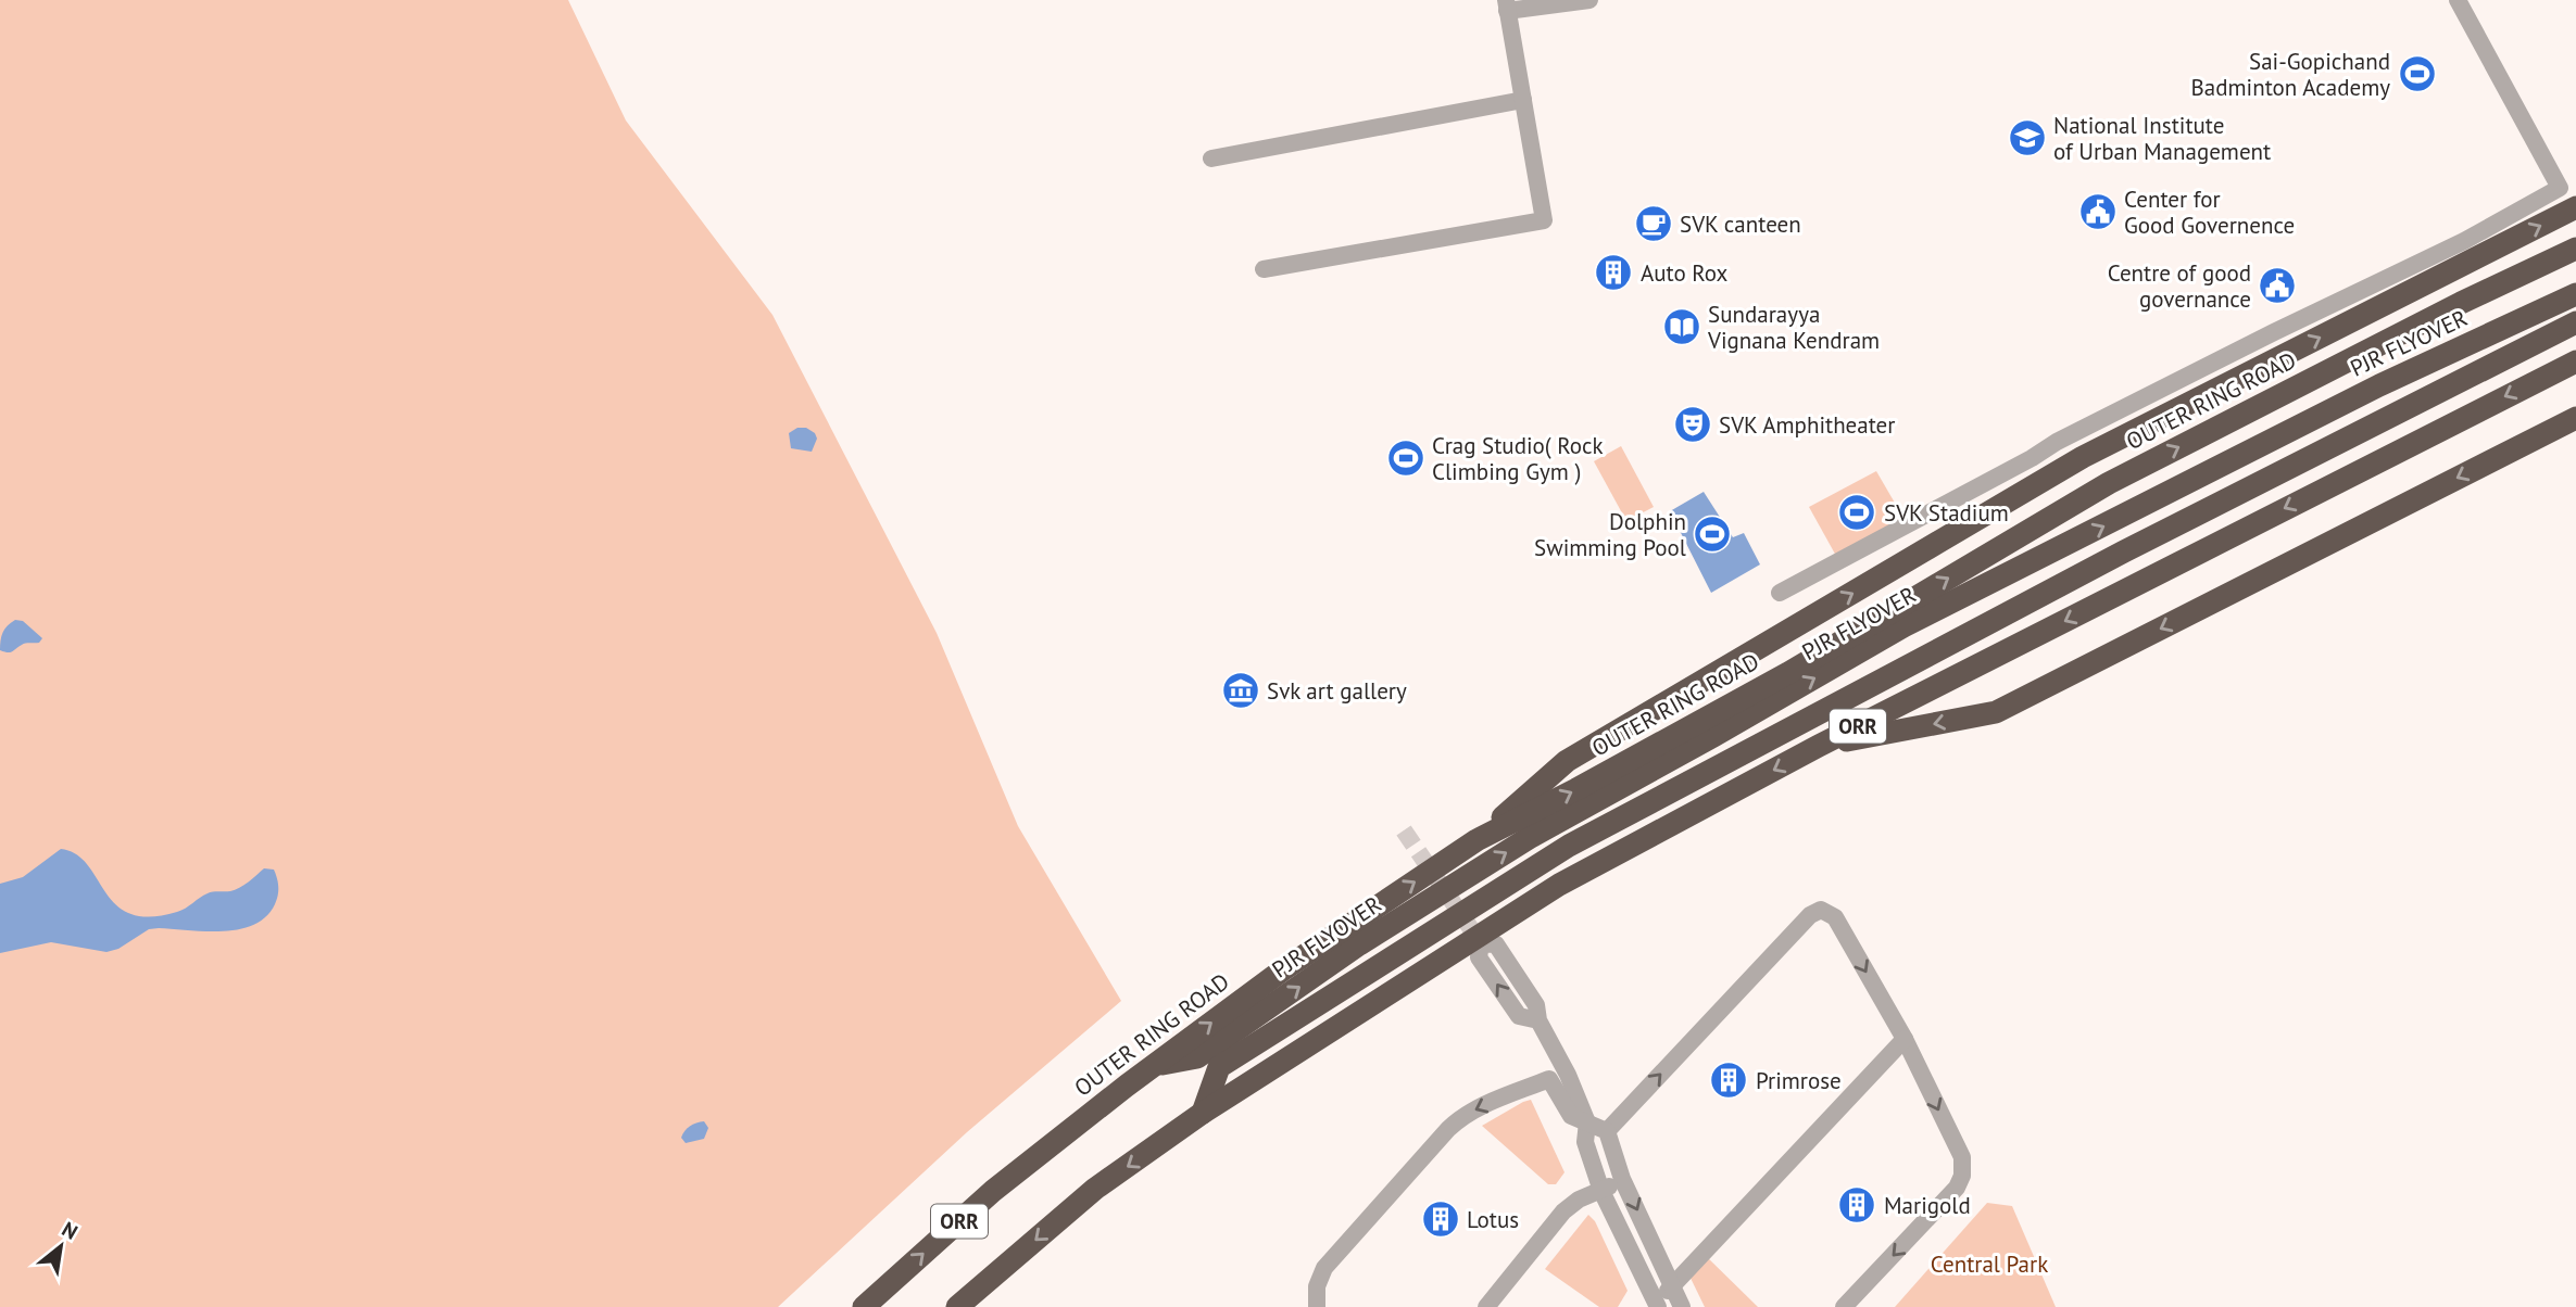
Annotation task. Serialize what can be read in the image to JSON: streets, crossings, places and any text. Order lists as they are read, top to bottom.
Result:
{
  "streets": {
    "highway": ["PJR FLYOVER", "OUTER RING ROAD", "ORR"]
  },
  "crossings": [
    ["PJR FLYOVER", "OUTER RING ROAD"],
    ["PJR FLYOVER", "ORR"]
  ],
  "parks": ["Central Park"],
  "places": {
    "sports": [
      "Sai-Gopichand Badminton Academy",
      "Crag Studio( Rock Climbing Gym )",
      "SVK Stadium",
      "Dolphin Swimming Pool"
    ],
    "school or university": ["National Institute of Urban Management"],
    "public building": ["Center for Good Governence", "Centre of good governance"],
    "cafe": ["SVK canteen"],
    "building": [
      "Auto Rox",
      "Primrose",
      "Marigold",
      "Lotus"
    ],
    "library": ["Sundarayya Vignana Kendram"],
    "theatre": ["SVK Amphitheater"],
    "museum": ["Svk art gallery"]
  },
  "north": "top right"
}
